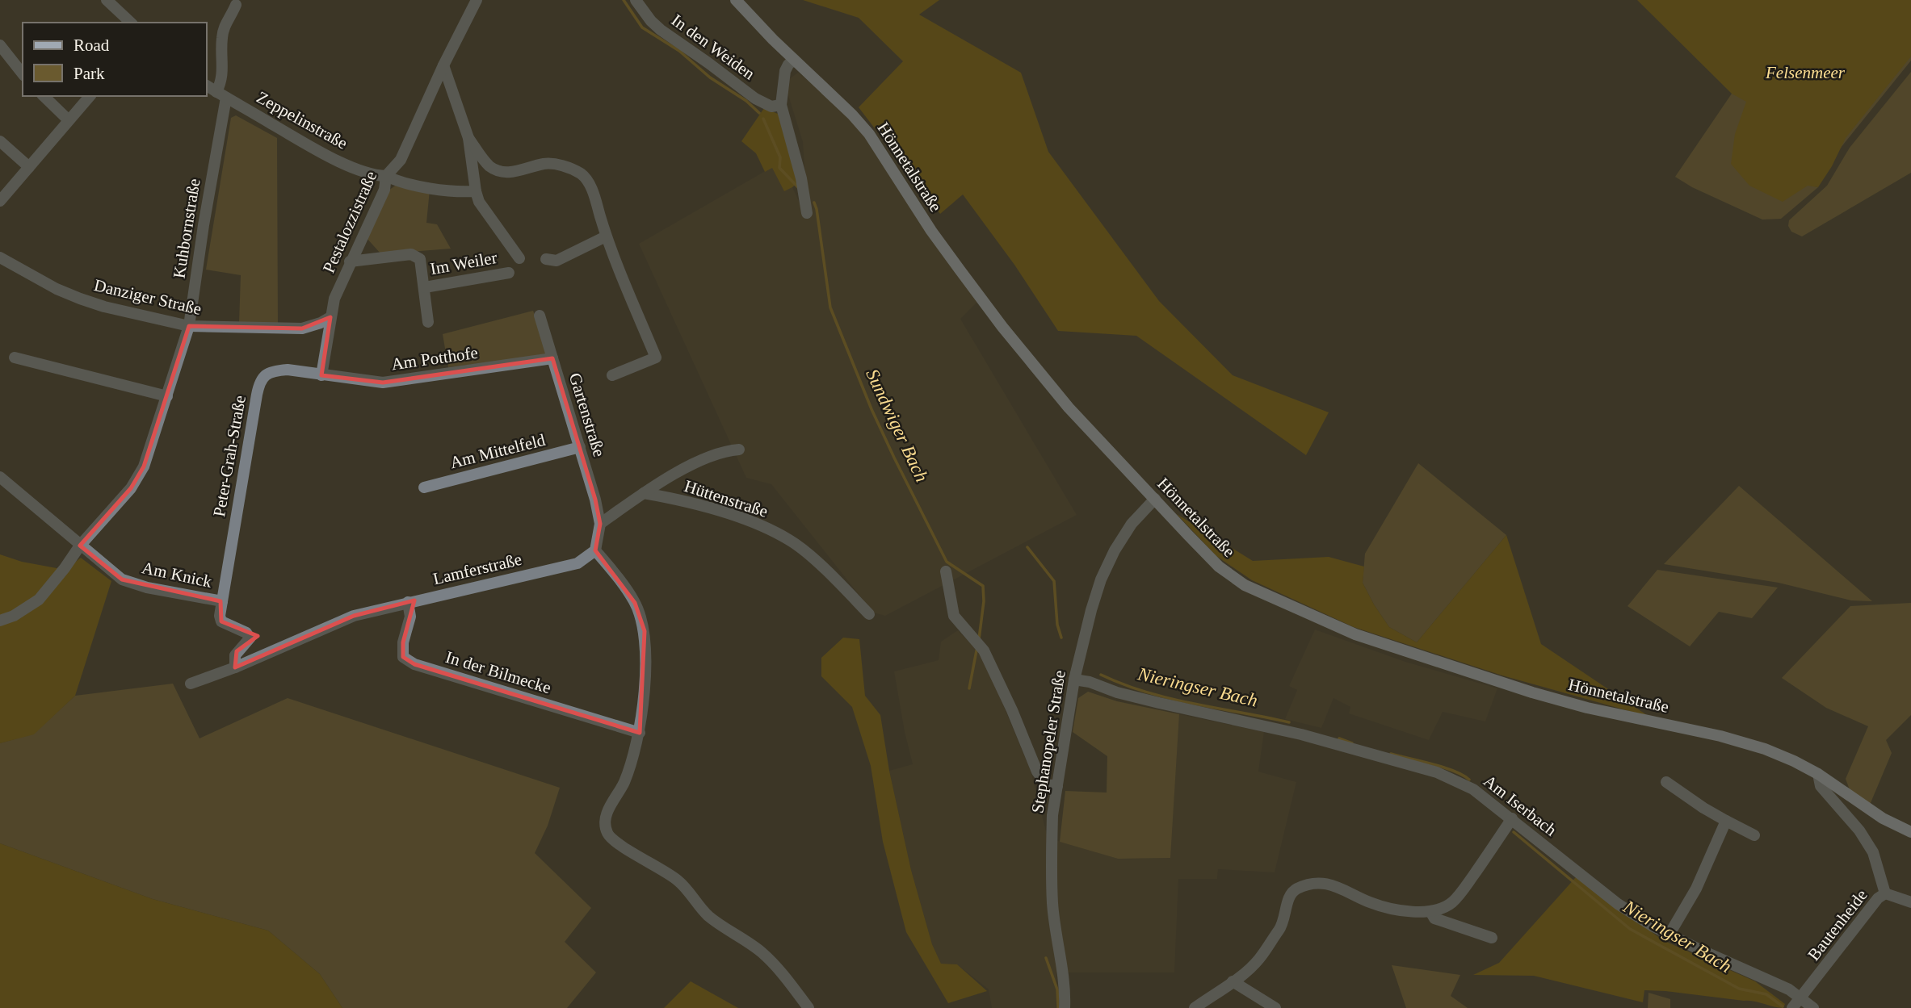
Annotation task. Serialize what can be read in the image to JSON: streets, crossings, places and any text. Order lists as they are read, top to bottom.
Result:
{
  "streets": {
    "main road": ["Hönnetalstraße"],
    "street": [
      "In den Weiden",
      "Zeppelinstraße",
      "Pestalozzistraße",
      "Kuhbornstraße",
      "Im Weiler",
      "Danziger Straße",
      "Am Potthofe",
      "Gartenstraße",
      "Am Mittelfeld",
      "Peter-Grah-Straße",
      "Hüttenstraße",
      "Lamferstraße",
      "Am Knick",
      "In der Bilmecke",
      "Stephanopeler Straße",
      "Am Iserbach",
      "Bautenheide"
    ]
  },
  "crossings": [
    ["Zeppelinstraße", "Pestalozzistraße"],
    ["Zeppelinstraße", "Kuhbornstraße"],
    ["Hönnetalstraße", "Stephanopeler Straße"],
    ["Hönnetalstraße", "Bautenheide"],
    ["Pestalozzistraße", "Im Weiler"],
    ["Pestalozzistraße", "Danziger Straße"],
    ["Pestalozzistraße", "Am Potthofe"],
    ["Pestalozzistraße", "Peter-Grah-Straße"],
    ["Kuhbornstraße", "Danziger Straße"],
    ["Kuhbornstraße", "Am Knick"],
    ["Am Potthofe", "Gartenstraße"],
    ["Am Potthofe", "Peter-Grah-Straße"],
    ["Gartenstraße", "Am Mittelfeld"],
    ["Peter-Grah-Straße", "Am Knick"],
    ["Lamferstraße", "Am Knick"],
    ["Lamferstraße", "In der Bilmecke"],
    ["Stephanopeler Straße", "Am Iserbach"],
    ["Am Iserbach", "Bautenheide"]
  ],
  "water": ["Sundwiger Bach", "Nieringser Bach"],
  "parks": ["Felsenmeer"],
  "legend": ["Road", "Park"]
}
